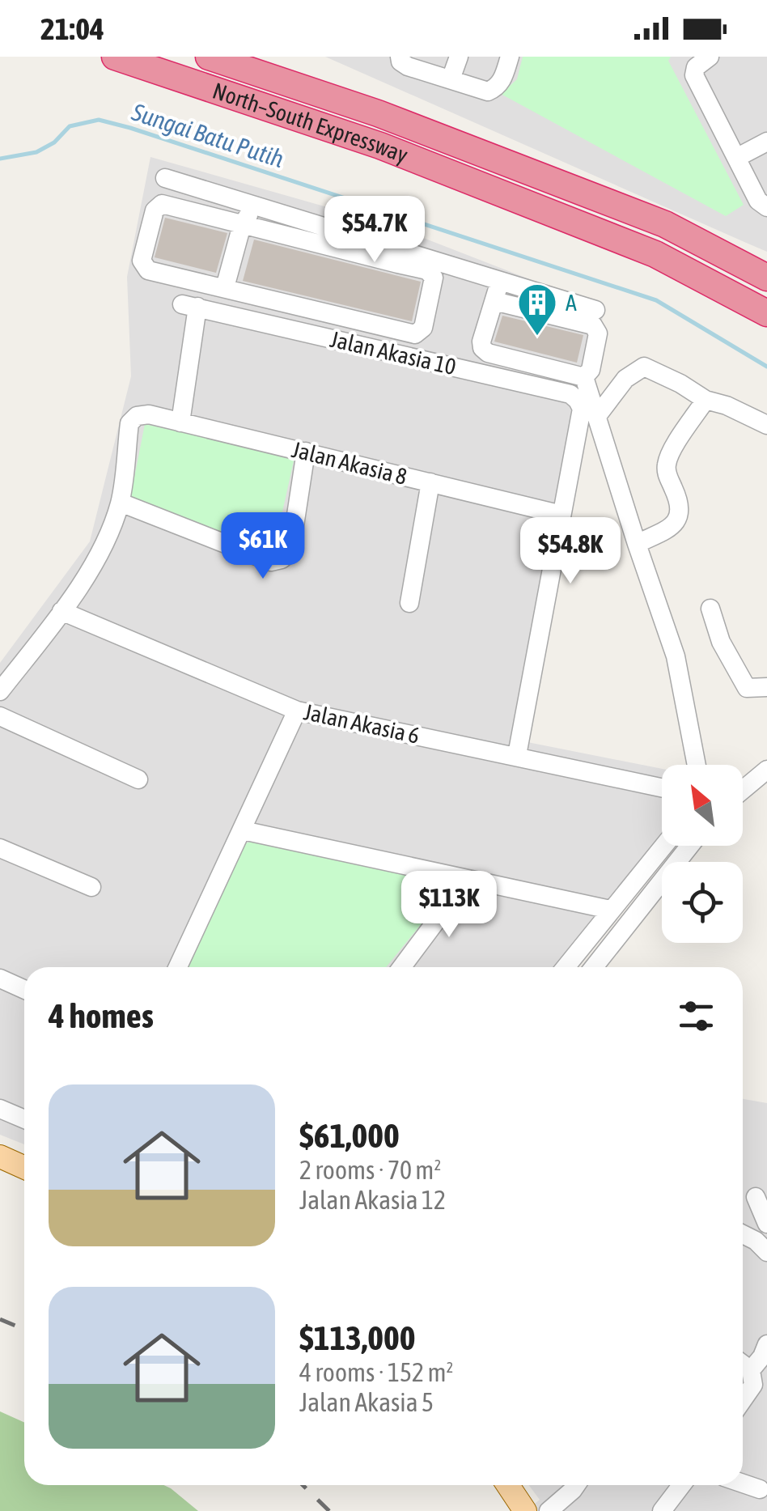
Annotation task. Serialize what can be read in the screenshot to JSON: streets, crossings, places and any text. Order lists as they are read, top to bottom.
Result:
{
  "streets": {
    "highway": ["North–South Expressway"],
    "street": ["Jalan Akasia 10", "Jalan Akasia 8", "Jalan Akasia 6"]
  },
  "crossings": [
    ["Jalan Akasia 10", "Jalan Akasia 8"]
  ],
  "water": ["Sungai Batu Putih"],
  "places": {
    "building": ["A"]
  },
  "north": "top left",
  "page": {
    "status": "21:04",
    "price": [
      "$54.7K",
      "$61K",
      "$54.8K",
      "$113K"
    ],
    "heading": "4 homes",
    "list": [
      {
        "name": "$61,000",
        "note": "2 rooms · 70 m² · Jalan Akasia 12"
      },
      {
        "name": "$113,000",
        "note": "4 rooms · 152 m² · Jalan Akasia 5"
      }
    ]
  }
}
